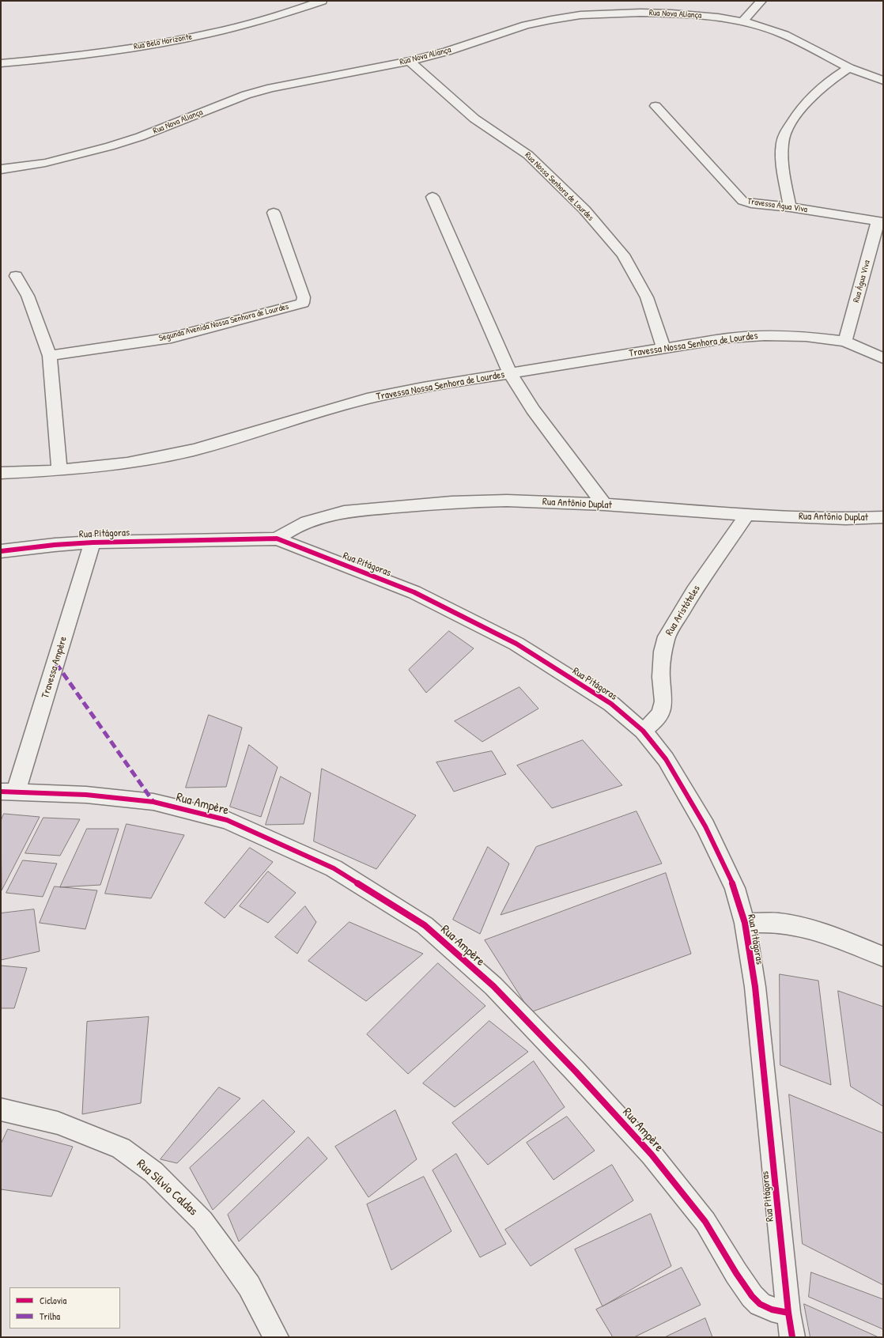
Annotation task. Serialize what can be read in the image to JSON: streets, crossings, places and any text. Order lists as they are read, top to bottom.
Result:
{
  "streets": {
    "street": [
      "Rua Nova Aliança",
      "Rua Belo Horizonte",
      "Rua Nossa Senhora de Lourdes",
      "Travessa Água Viva",
      "Rua Água Viva",
      "Segunda Avenida Nossa Senhora de Lourdes",
      "Travessa Nossa Senhora de Lourdes",
      "Rua Antônio Duplat",
      "Rua Pitágoras",
      "Rua Aristóteles",
      "Travessa Ampère",
      "Rua Ampère",
      "Rua Sílvio Caldas"
    ]
  },
  "crossings": [
    ["Rua Nova Aliança", "Rua Nossa Senhora de Lourdes"],
    ["Rua Nossa Senhora de Lourdes", "Travessa Nossa Senhora de Lourdes"],
    ["Travessa Água Viva", "Rua Água Viva"],
    ["Rua Água Viva", "Travessa Nossa Senhora de Lourdes"],
    ["Rua Antônio Duplat", "Rua Pitágoras"],
    ["Rua Antônio Duplat", "Rua Aristóteles"],
    ["Rua Pitágoras", "Rua Aristóteles"],
    ["Rua Pitágoras", "Travessa Ampère"],
    ["Rua Pitágoras", "Rua Ampère"],
    ["Travessa Ampère", "Rua Ampère"]
  ],
  "legend": ["Ciclovia", "Trilha"]
}
